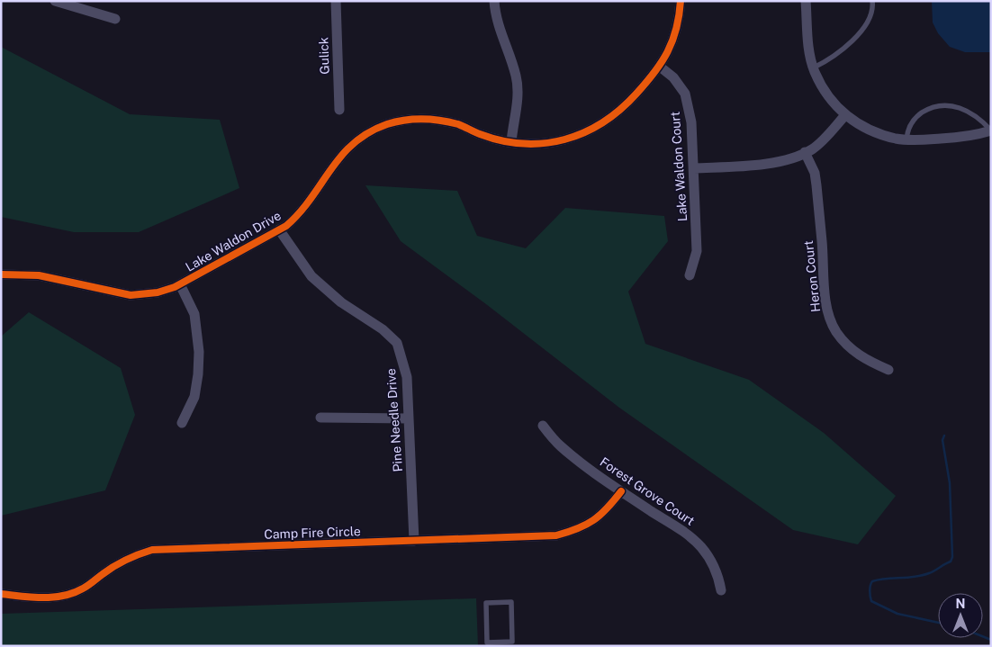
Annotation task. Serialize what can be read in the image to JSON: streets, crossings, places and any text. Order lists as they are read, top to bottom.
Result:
{
  "streets": {
    "street": [
      "Gulick",
      "Lake Waldon Court",
      "Lake Waldon Drive",
      "Heron Court",
      "Pine Needle Drive",
      "Forest Grove Court",
      "Camp Fire Circle"
    ]
  },
  "crossings": [
    ["Lake Waldon Court", "Lake Waldon Drive"],
    ["Lake Waldon Drive", "Pine Needle Drive"],
    ["Pine Needle Drive", "Camp Fire Circle"],
    ["Forest Grove Court", "Camp Fire Circle"]
  ],
  "north": "top"
}
